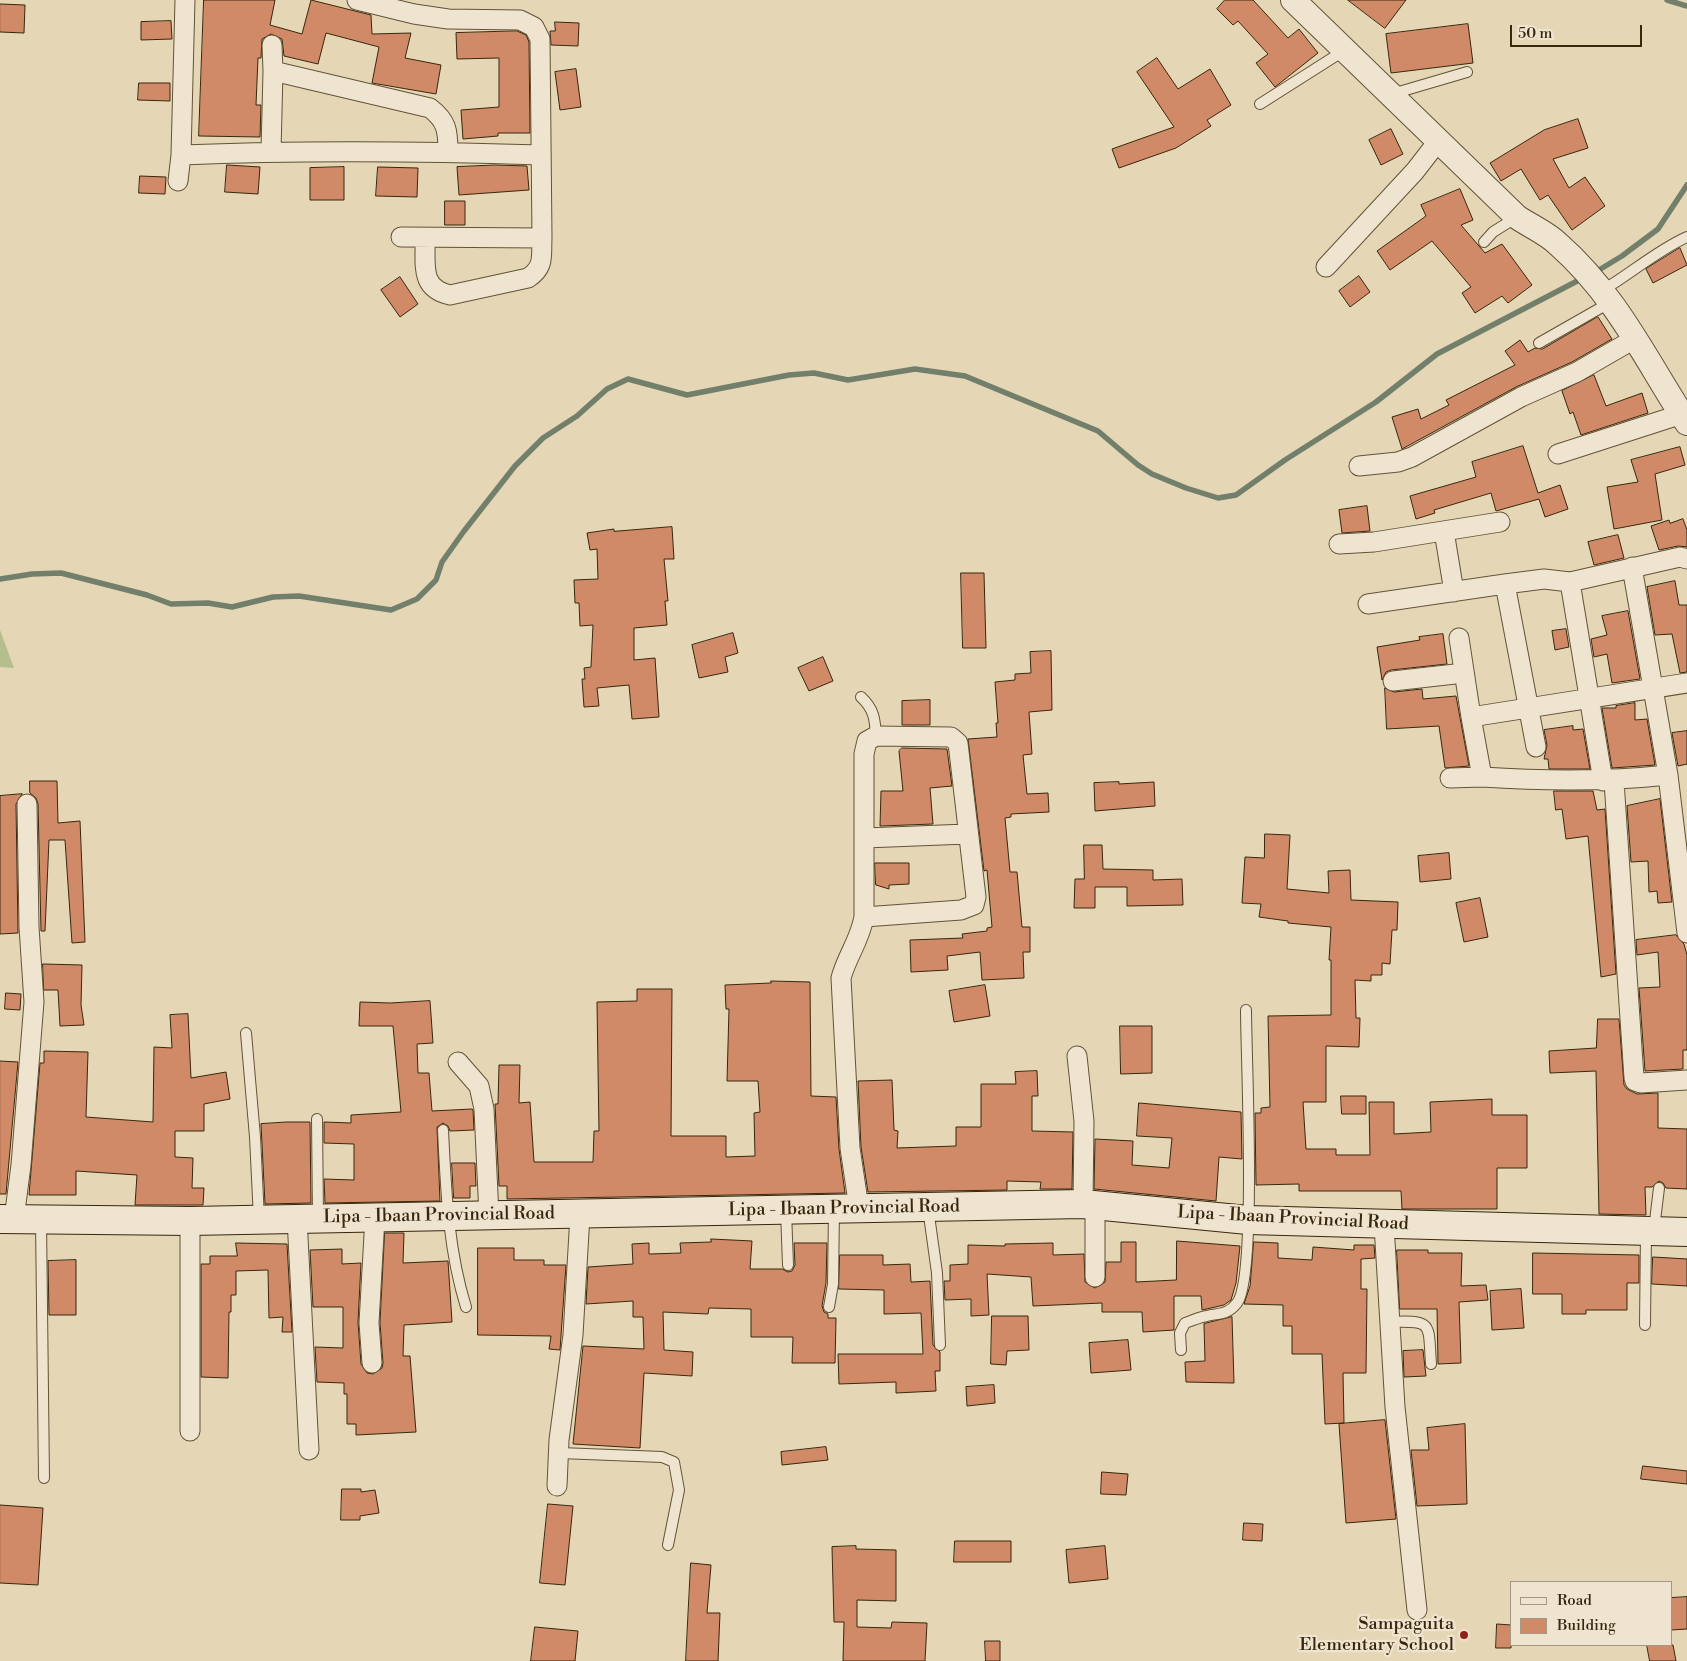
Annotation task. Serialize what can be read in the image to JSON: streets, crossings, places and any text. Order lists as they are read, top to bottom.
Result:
{
  "streets": {
    "main road": ["Lipa - Ibaan Provincial Road"]
  },
  "places": ["Sampaguita Elementary School"],
  "legend": ["Road", "Building"],
  "scale_bar": "50 m"
}
